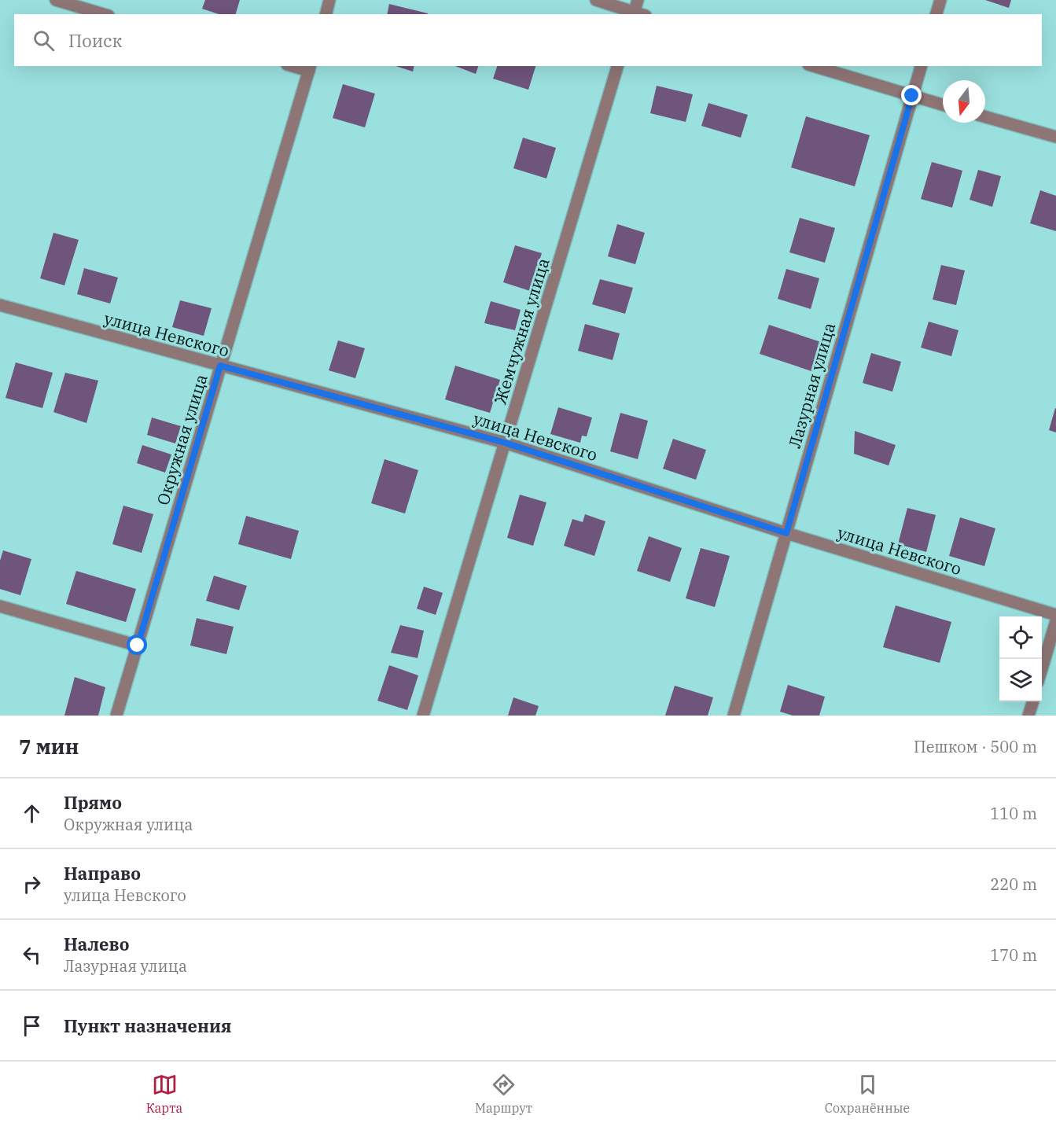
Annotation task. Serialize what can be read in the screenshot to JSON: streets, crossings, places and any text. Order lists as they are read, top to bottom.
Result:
{
  "streets": {
    "street": [
      "Жемчужная улица",
      "улица Невского",
      "Лазурная улица",
      "Окружная улица"
    ]
  },
  "crossings": [
    ["Жемчужная улица", "улица Невского"],
    ["улица Невского", "Лазурная улица"],
    ["улица Невского", "Окружная улица"]
  ],
  "north": "bottom",
  "page": {
    "search": "Поиск",
    "heading": ["7 мин", "Пешком · 500 m"],
    "list": [
      ["Прямо", "Окружная улица", "110 m"],
      ["Направо", "улица Невского", "220 m"],
      ["Налево", "Лазурная улица", "170 m"],
      "Пункт назначения"
    ],
    "nav": ["Карта", "Маршрут", "Сохранённые"]
  }
}
